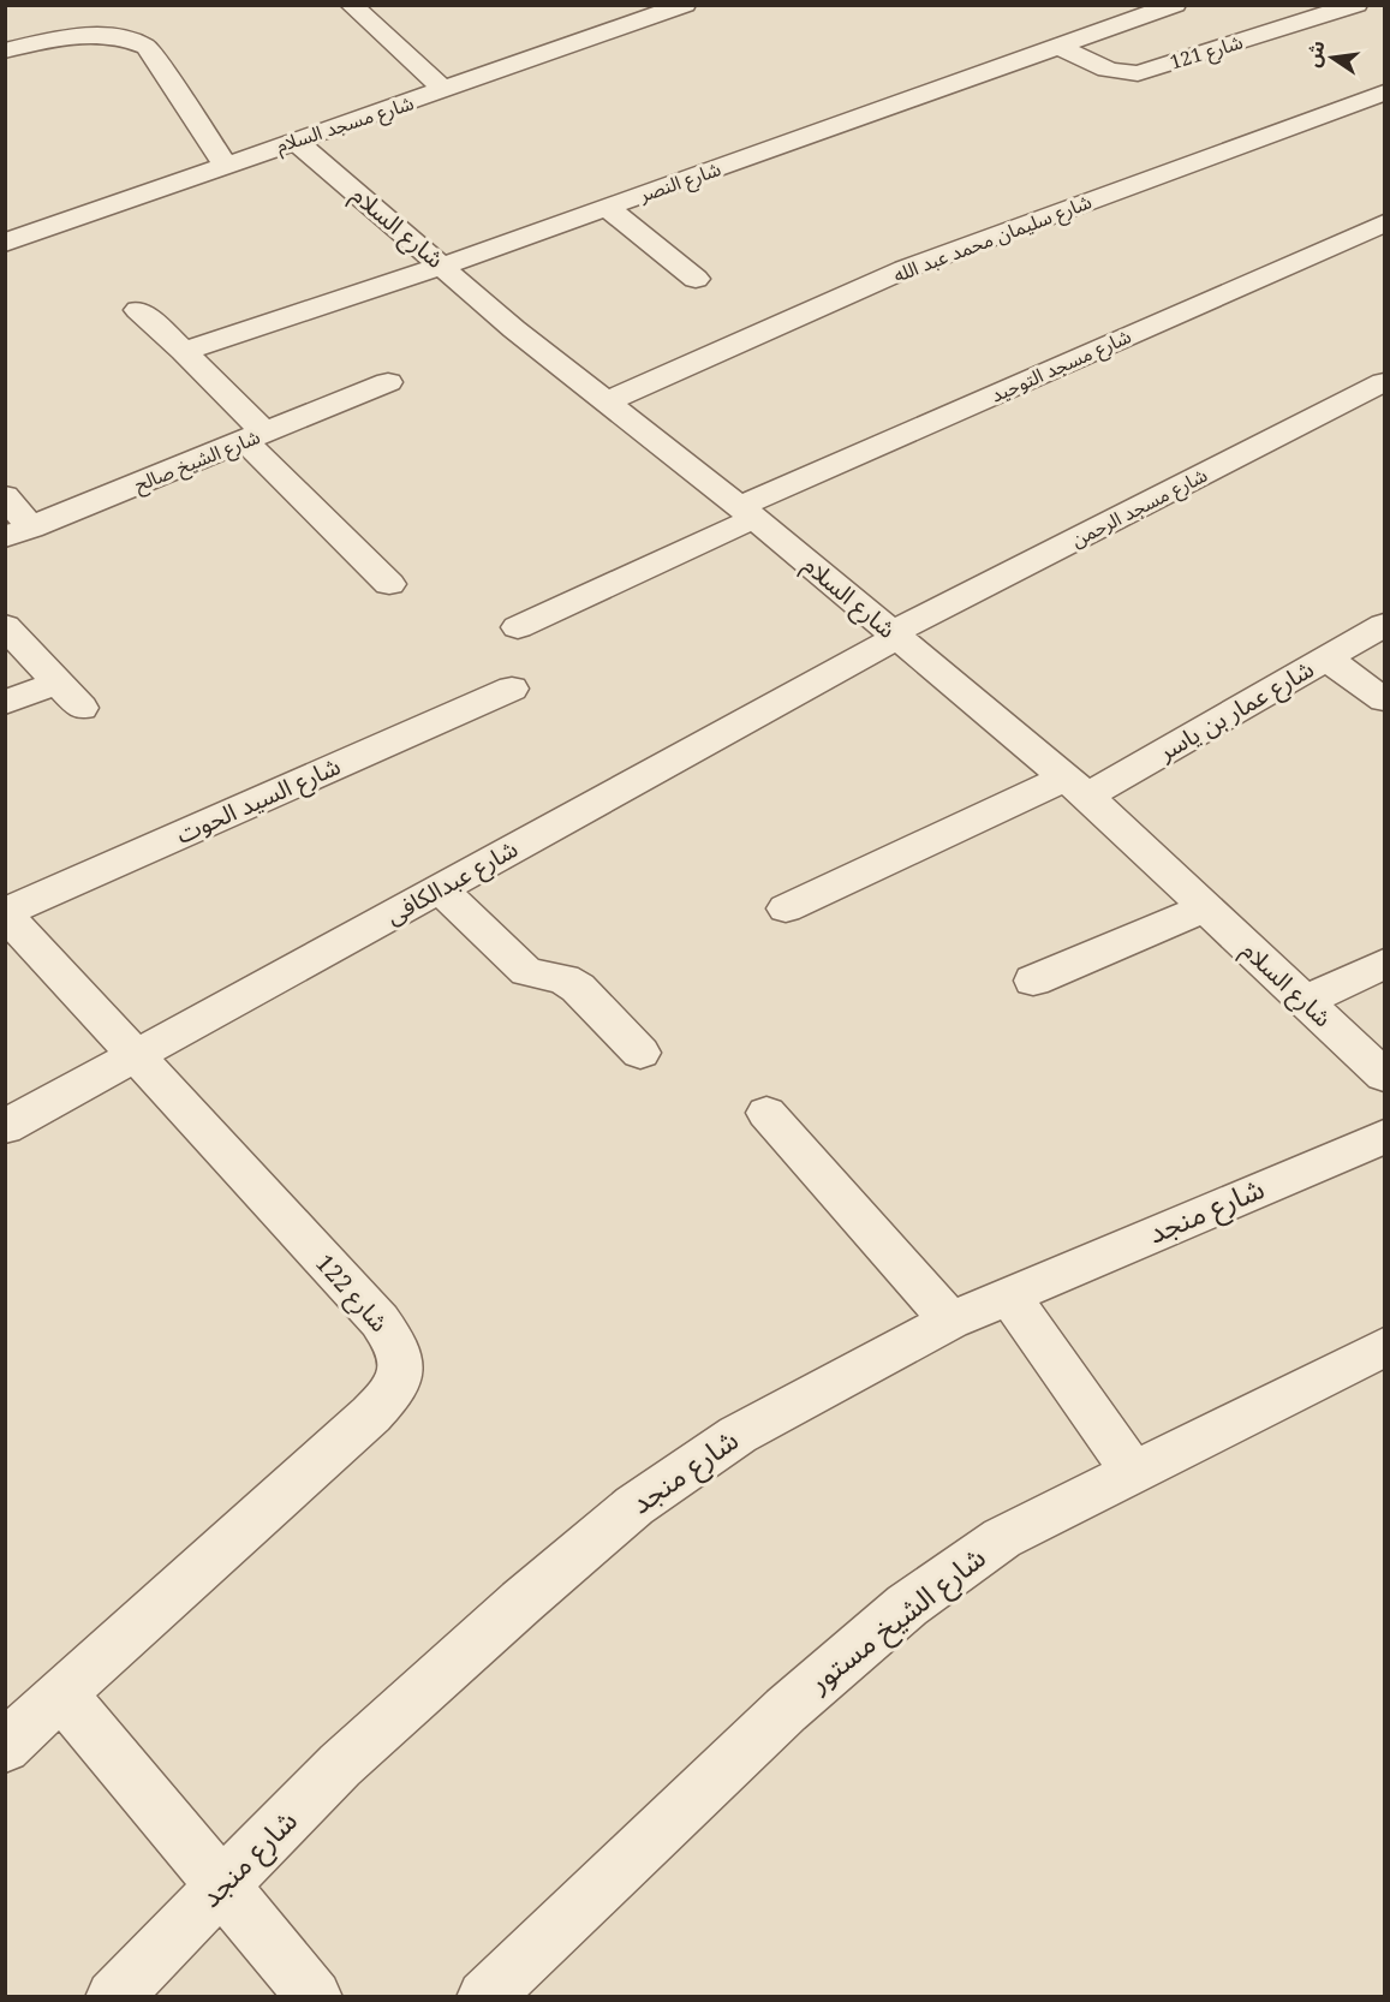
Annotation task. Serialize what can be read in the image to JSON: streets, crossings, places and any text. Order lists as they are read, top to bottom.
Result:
{
  "streets": {
    "street": [
      "شارع 121",
      "شارع مسجد السلام",
      "شارع النصر",
      "شارع السلام",
      "شارع سليمان محمد عبد الله",
      "شارع مسجد التوحيد",
      "شارع الشيخ صالح",
      "شارع مسجد الرحمن",
      "شارع عمار بن ياسر",
      "شارع السيد الحوت",
      "شارع عبدالكافى",
      "شارع منجد",
      "شارع 122",
      "شارع الشيخ مستور"
    ]
  },
  "crossings": [
    ["شارع 121", "شارع النصر"],
    ["شارع مسجد السلام", "شارع السلام"],
    ["شارع النصر", "شارع السلام"],
    ["شارع السلام", "شارع سليمان محمد عبد الله"],
    ["شارع السلام", "شارع مسجد التوحيد"],
    ["شارع السلام", "شارع مسجد الرحمن"],
    ["شارع السلام", "شارع عمار بن ياسر"],
    ["شارع السلام", "شارع عبدالكافى"],
    ["شارع مسجد الرحمن", "شارع عبدالكافى"],
    ["شارع السيد الحوت", "شارع 122"],
    ["شارع عبدالكافى", "شارع 122"]
  ],
  "north": "left"
}
